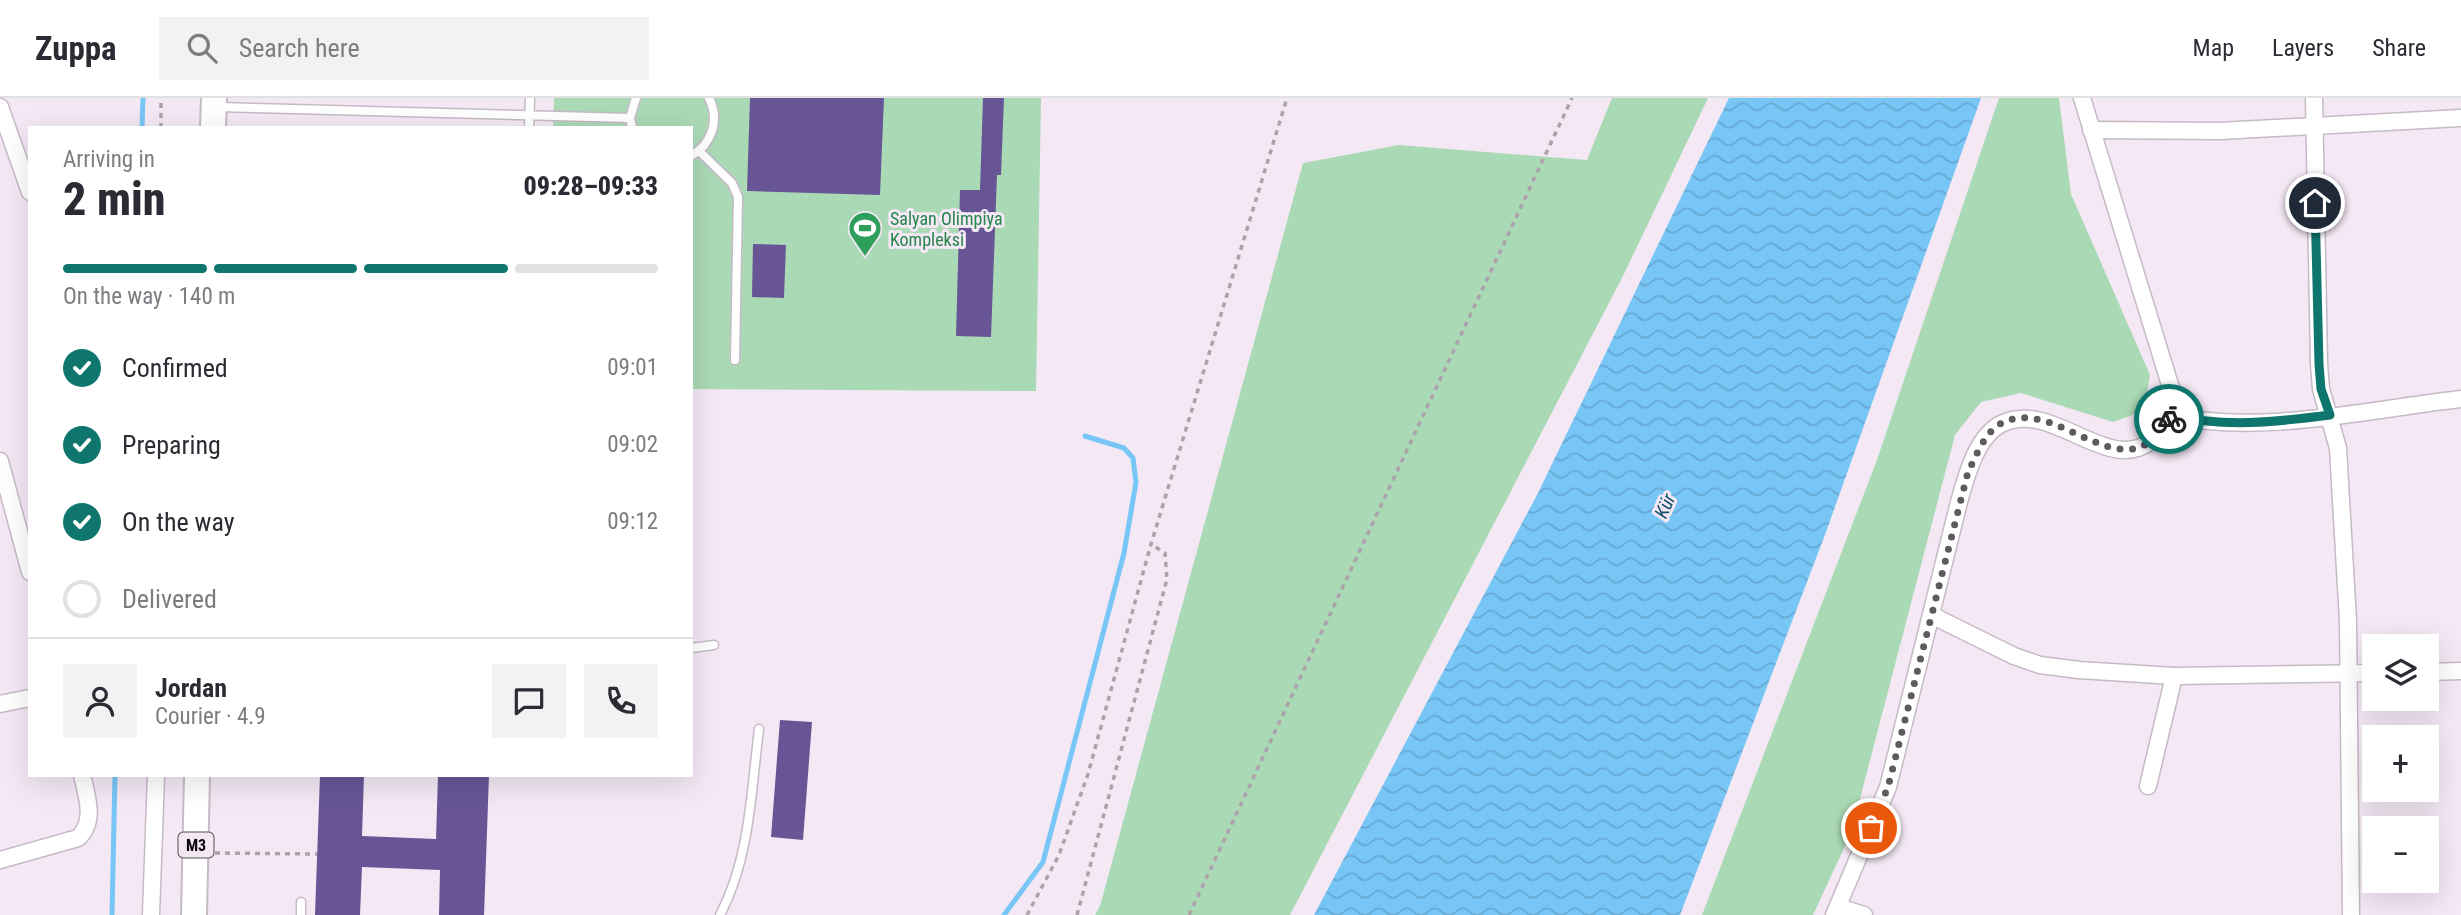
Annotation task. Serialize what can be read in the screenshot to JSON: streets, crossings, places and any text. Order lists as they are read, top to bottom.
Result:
{
  "streets": {
    "main road": ["M3"]
  },
  "water": ["Kür"],
  "places": {
    "sports": ["Salyan Olimpiya Kompleksi"]
  },
  "page": {
    "header": "Zuppa",
    "search": "Search here",
    "nav": ["Map", "Layers", "Share"],
    "heading": ["2 min", "Arriving in", "09:28–09:33"],
    "panel": ["Jordan", "Courier · 4.9"],
    "bar": "On the way · 140 m",
    "list": [
      ["Confirmed", "09:01"],
      ["Preparing", "09:02"],
      ["On the way", "09:12"],
      "Delivered"
    ],
    "map_buttons": ["+", "−"]
  }
}
